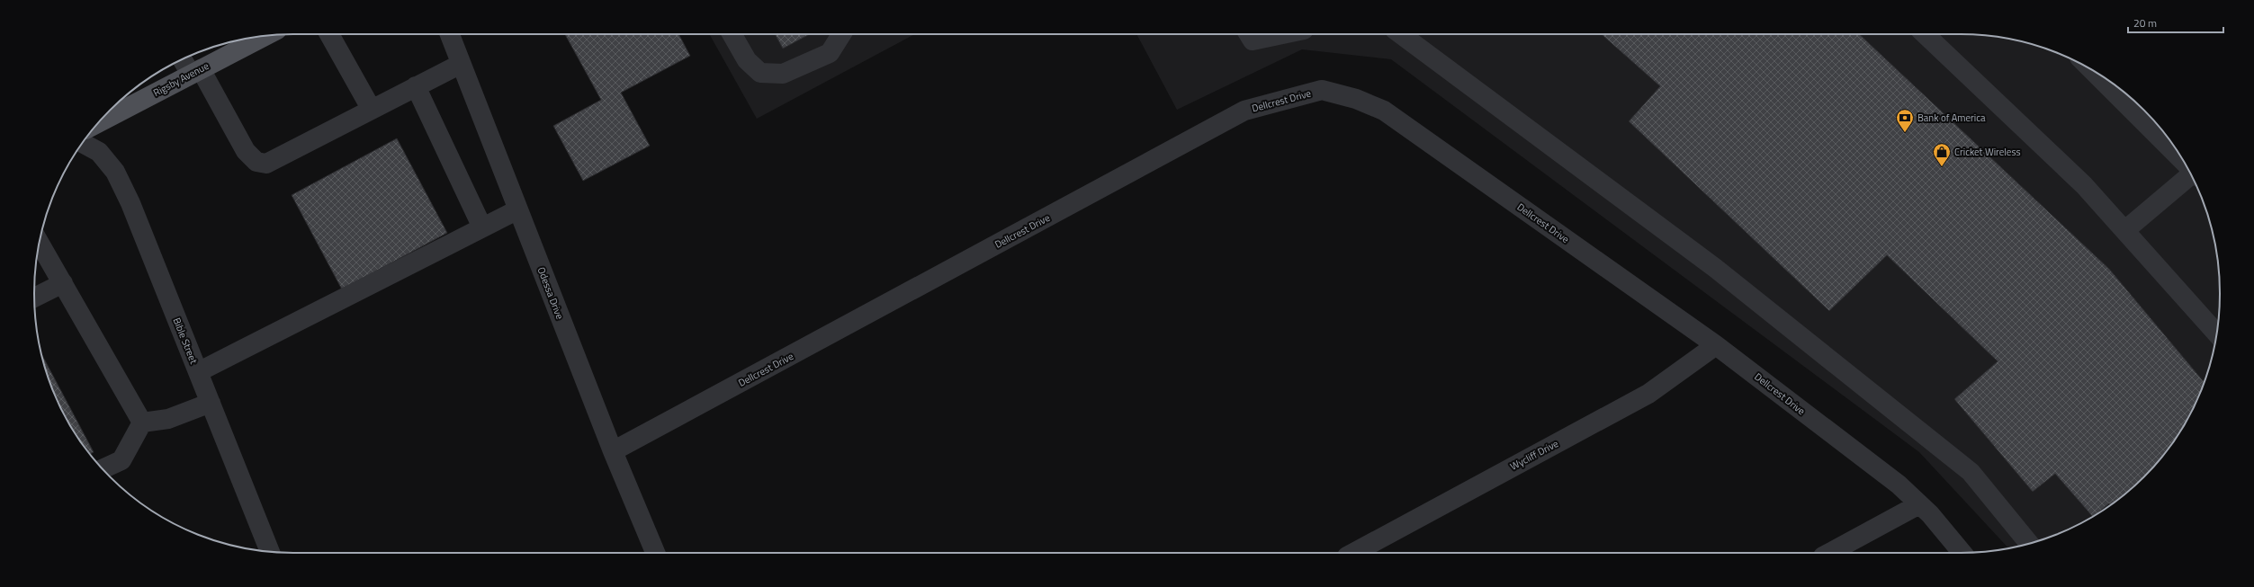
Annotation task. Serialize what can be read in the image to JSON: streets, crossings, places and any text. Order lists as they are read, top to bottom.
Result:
{
  "streets": {
    "main road": ["Rigsby Avenue"],
    "street": [
      "Dellcrest Drive",
      "Odessa Drive",
      "Bible Street",
      "Wycliff Drive"
    ]
  },
  "crossings": [
    ["Dellcrest Drive", "Odessa Drive"],
    ["Dellcrest Drive", "Wycliff Drive"]
  ],
  "places": {
    "bank": ["Bank of America"],
    "shop": ["Cricket Wireless"]
  },
  "scale_bar": "20 m"
}
